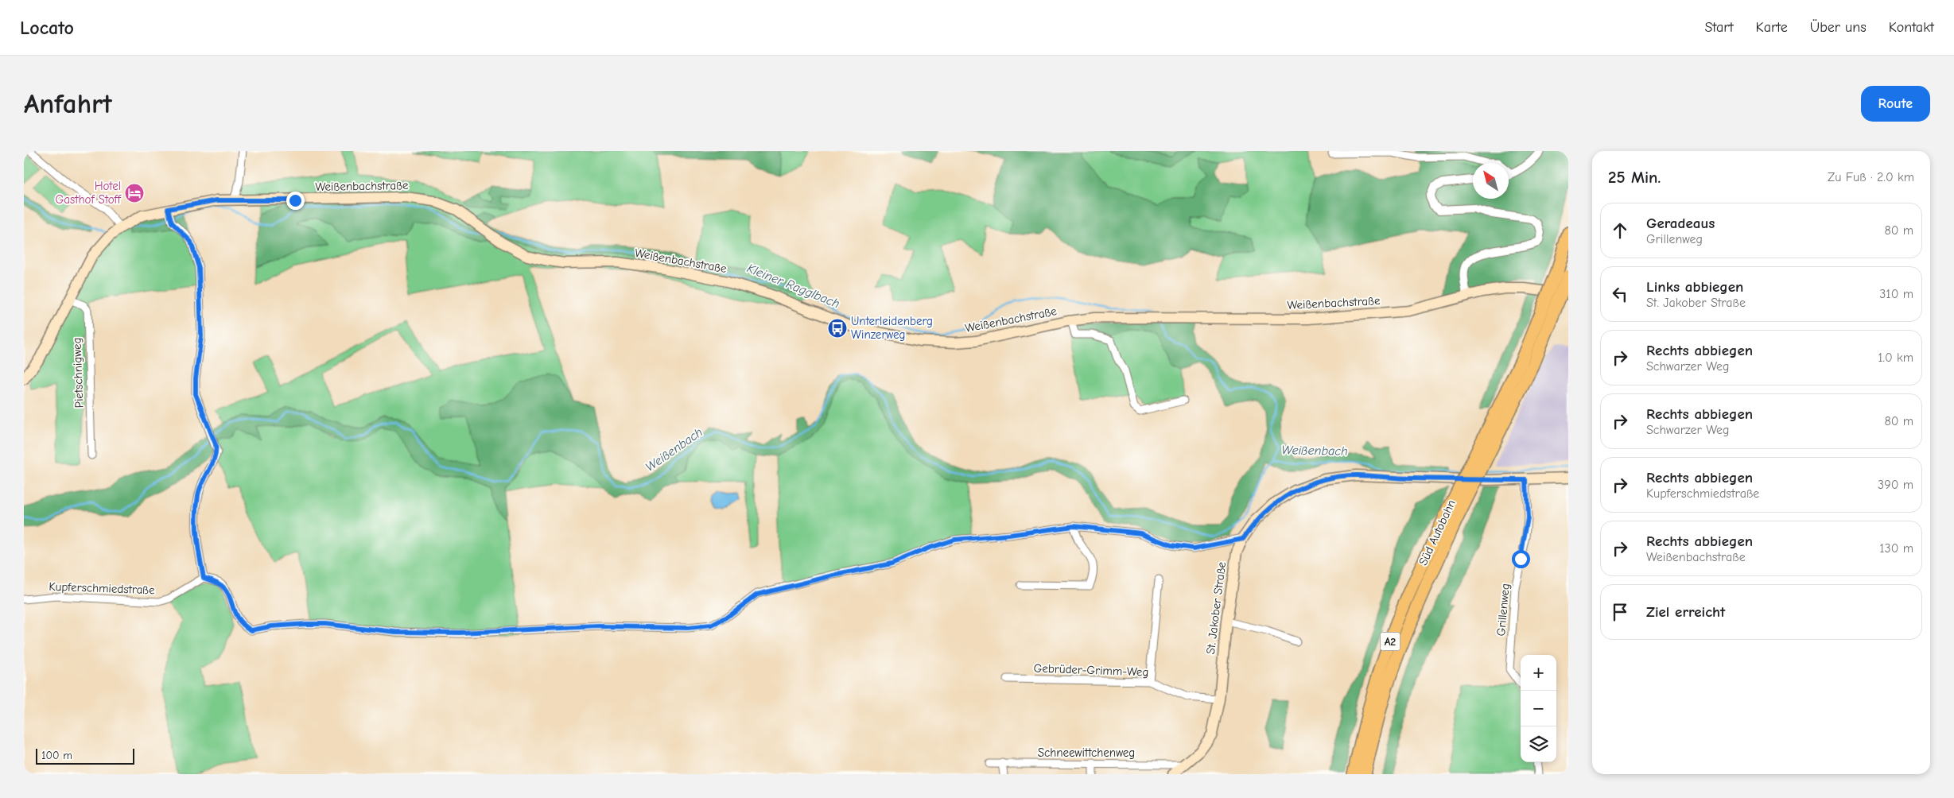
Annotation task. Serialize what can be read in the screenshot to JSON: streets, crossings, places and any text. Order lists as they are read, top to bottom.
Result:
{
  "streets": {
    "highway": ["Süd Autobahn", "A2"],
    "main road": ["Weißenbachstraße", "St. Jakober Straße"],
    "street": [
      "Pietschnigweg",
      "Kupferschmiedstraße",
      "Grillenweg",
      "Gebrüder-Grimm-Weg",
      "Schneewittchenweg"
    ]
  },
  "crossings": [
    ["Weißenbachstraße", "Pietschnigweg"],
    ["St. Jakober Straße", "Grillenweg"],
    ["St. Jakober Straße", "Gebrüder-Grimm-Weg"],
    ["St. Jakober Straße", "Schneewittchenweg"]
  ],
  "water": ["Kleiner Ragglbach", "Weißenbach"],
  "places": {
    "hotel": ["Hotel Gasthof Stoff"],
    "bus stop": ["Unterleidenberg Winzerweg"]
  },
  "scale_bar": "100 m",
  "north": "top left",
  "page": {
    "header": "Locato",
    "nav": [
      "Start",
      "Karte",
      "Über uns",
      "Kontakt"
    ],
    "buttons": "Route",
    "title": "Anfahrt",
    "heading": ["25 Min.", "Zu Fuß · 2.0 km"],
    "list": [
      ["Geradeaus", "Grillenweg", "80 m"],
      ["Links abbiegen", "St. Jakober Straße", "310 m"],
      ["Rechts abbiegen", "Schwarzer Weg", "1.0 km"],
      ["Rechts abbiegen", "Schwarzer Weg", "80 m"],
      ["Rechts abbiegen", "Kupferschmiedstraße", "390 m"],
      ["Rechts abbiegen", "Weißenbachstraße", "130 m"],
      "Ziel erreicht"
    ],
    "map_buttons": ["+", "−"],
    "scale": "100 m"
  }
}
